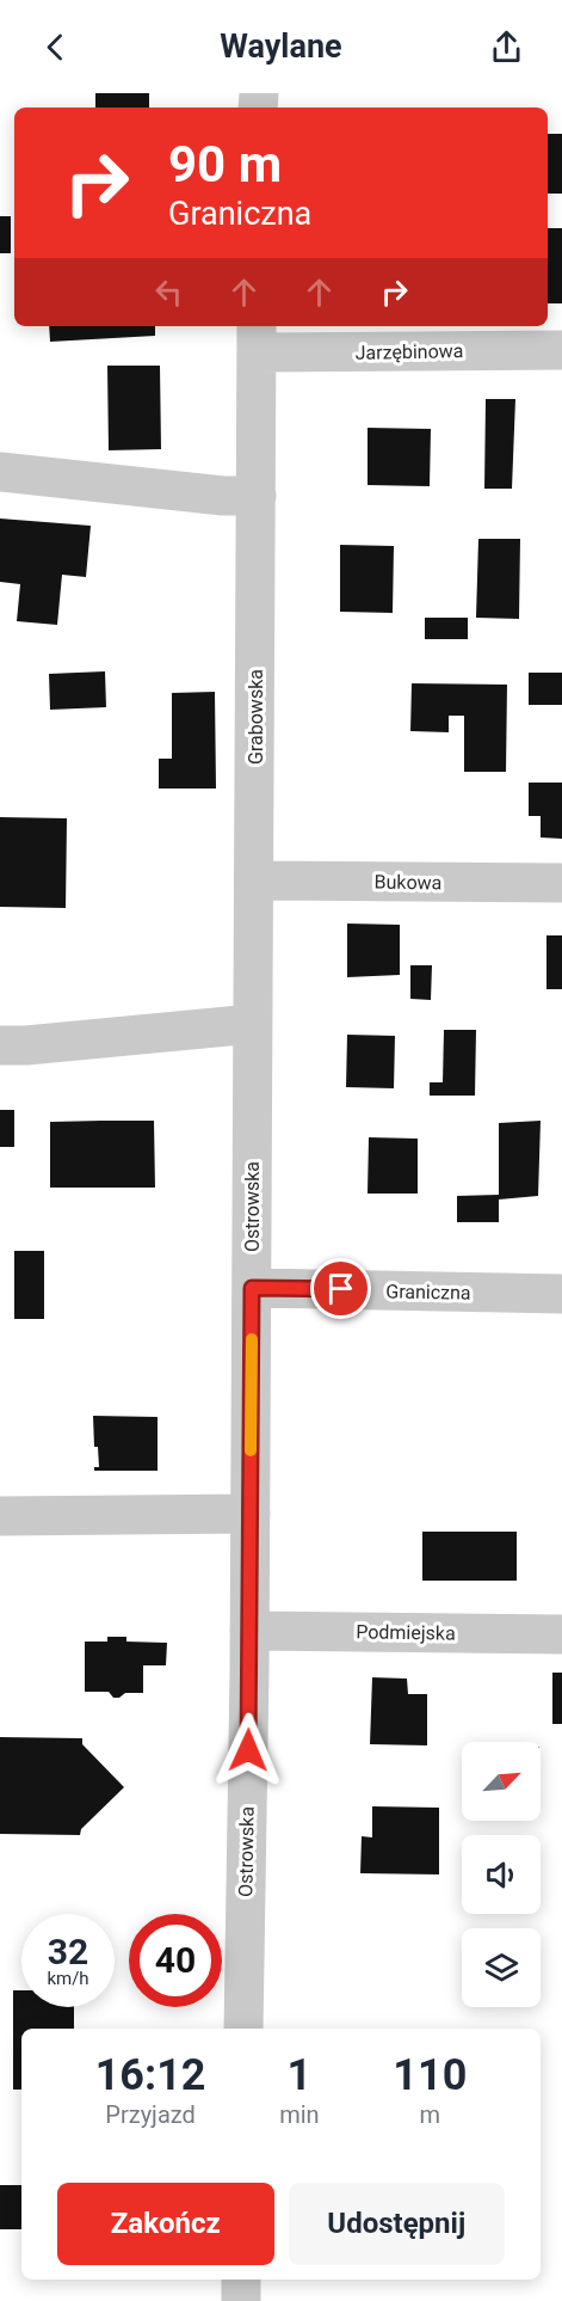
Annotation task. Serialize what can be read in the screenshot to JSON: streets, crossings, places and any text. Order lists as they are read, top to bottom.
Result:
{
  "streets": {
    "street": [
      "Jarzębinowa",
      "Grabowska",
      "Bukowa",
      "Ostrowska",
      "Graniczna",
      "Podmiejska"
    ]
  },
  "crossings": [
    ["Jarzębinowa", "Grabowska"],
    ["Grabowska", "Bukowa"],
    ["Grabowska", "Ostrowska"],
    ["Ostrowska", "Graniczna"],
    ["Ostrowska", "Podmiejska"]
  ],
  "north": "top right",
  "page": {
    "header": "Waylane",
    "turn": ["90 m", "Graniczna"],
    "speed": "32 km/h",
    "limit": "40",
    "eta": [
      "16:12",
      "Przyjazd",
      "1",
      "min",
      "110",
      "m"
    ],
    "buttons": ["Zakończ", "Udostępnij"]
  }
}
